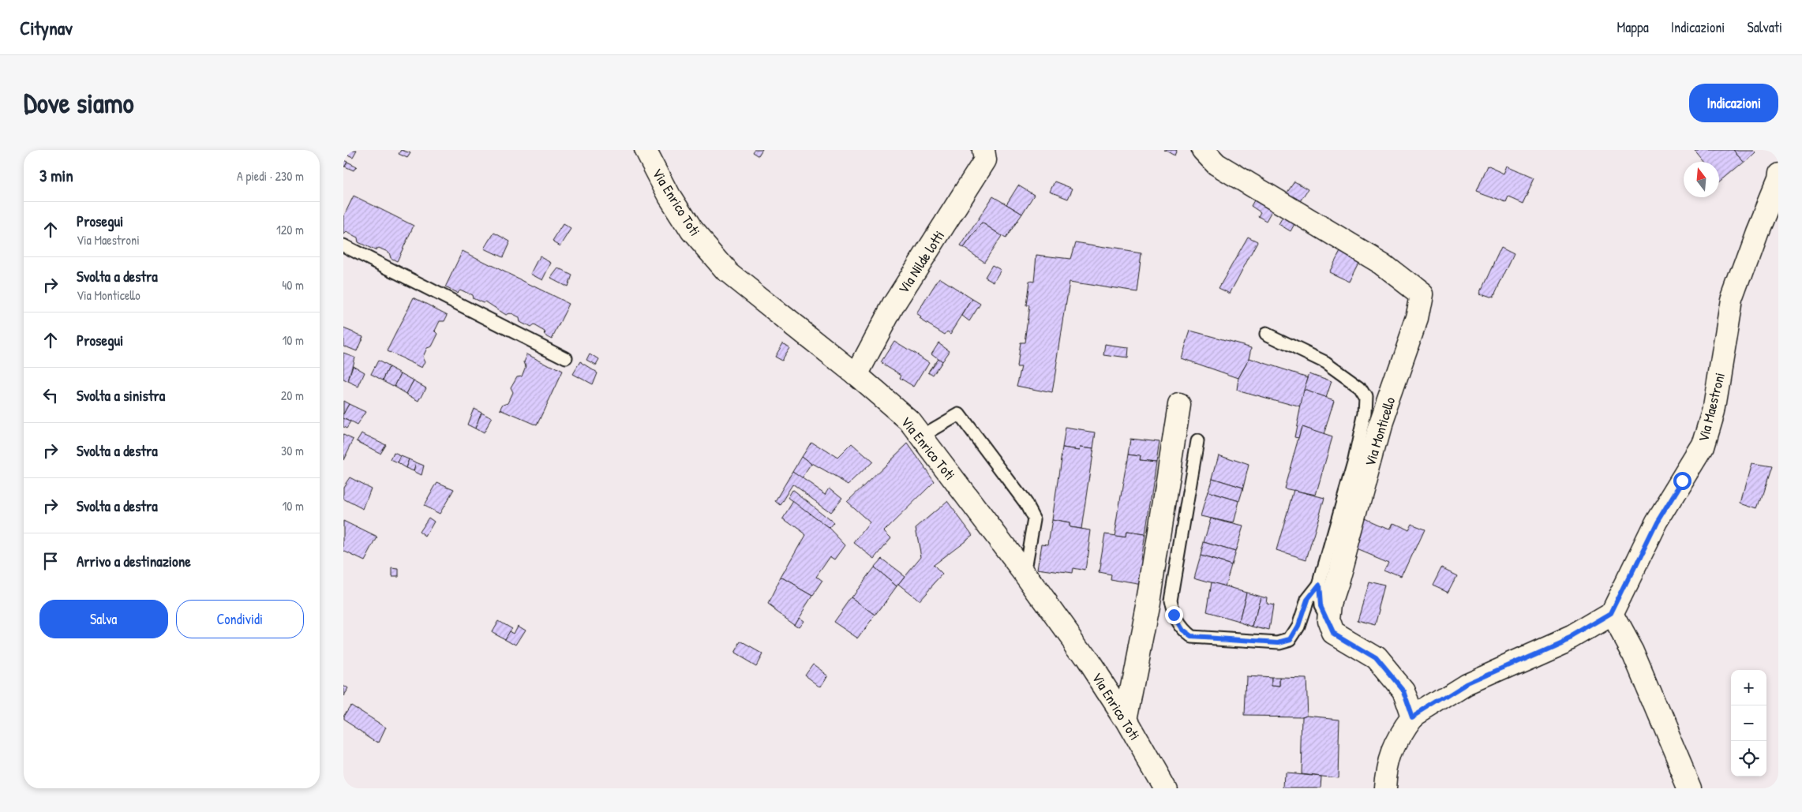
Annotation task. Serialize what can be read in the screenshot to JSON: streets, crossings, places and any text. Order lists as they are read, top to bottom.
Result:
{
  "streets": {
    "street": [
      "Via Enrico Toti",
      "Via Nilde lotti",
      "Via Maestroni",
      "Via Monticello"
    ]
  },
  "crossings": [
    ["Via Enrico Toti", "Via Nilde lotti"]
  ],
  "north": "top",
  "page": {
    "header": "Citynav",
    "nav": ["Mappa", "Indicazioni", "Salvati"],
    "buttons": [
      "Indicazioni",
      ["Salva", "Condividi"]
    ],
    "title": "Dove siamo",
    "heading": ["3 min", "A piedi · 230 m"],
    "list": [
      ["Prosegui", "Via Maestroni", "120 m"],
      ["Svolta a destra", "Via Monticello", "40 m"],
      ["Prosegui", "10 m"],
      ["Svolta a sinistra", "20 m"],
      ["Svolta a destra", "30 m"],
      ["Svolta a destra", "10 m"],
      "Arrivo a destinazione"
    ],
    "map_buttons": ["+", "−"]
  }
}
